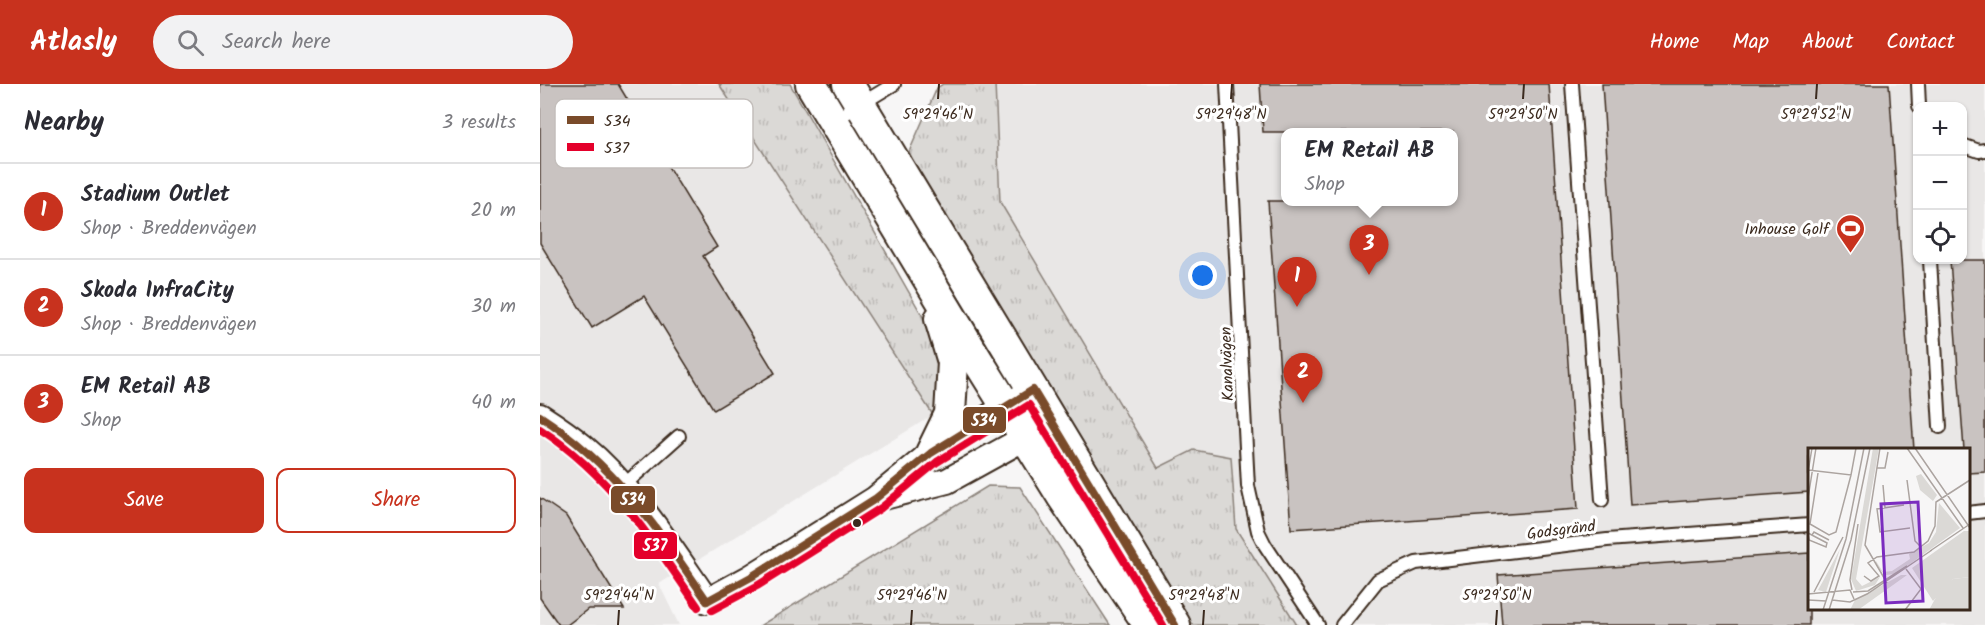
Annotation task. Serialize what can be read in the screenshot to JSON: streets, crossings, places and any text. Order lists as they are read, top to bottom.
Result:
{
  "streets": {
    "lane": ["Kanalvägen", "Godsgränd"]
  },
  "places": {
    "sports": ["Inhouse Golf"]
  },
  "lines": ["transit line 534", "transit line 537"],
  "legend": ["534", "537"],
  "page": {
    "header": "Atlasly",
    "search": "Search here",
    "nav": [
      "Home",
      "Map",
      "About",
      "Contact"
    ],
    "heading": ["Nearby", "3 results"],
    "map_buttons": ["+", "−"],
    "popup": ["EM Retail AB", "Shop"],
    "list": [
      {
        "mark": "1",
        "name": "Stadium Outlet",
        "note": "Shop · Breddenvägen",
        "value": "20 m"
      },
      {
        "mark": "2",
        "name": "Skoda InfraCity",
        "note": "Shop · Breddenvägen",
        "value": "30 m"
      },
      {
        "mark": "3",
        "name": "EM Retail AB",
        "note": "Shop",
        "value": "40 m"
      }
    ],
    "pins": ["3", "1", "2"],
    "buttons": ["Save", "Share"]
  },
  "coordinates": [
    "59°29'46\"N",
    "59°29'48\"N",
    "59°29'50\"N",
    "59°29'52\"N",
    "59°29'44\"N"
  ]
}
